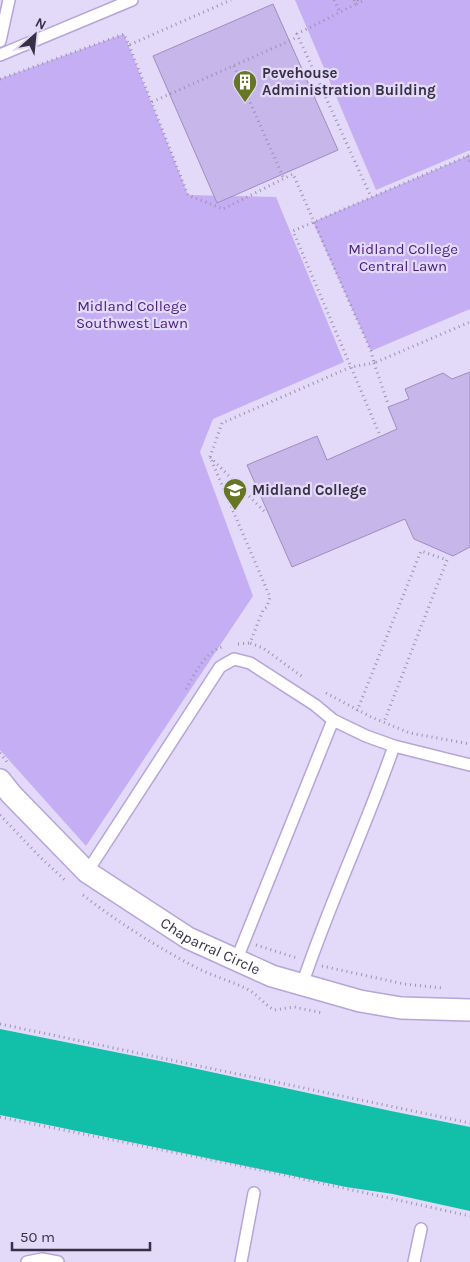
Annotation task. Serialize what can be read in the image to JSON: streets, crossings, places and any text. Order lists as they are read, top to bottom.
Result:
{
  "streets": {
    "street": ["Chaparral Circle"]
  },
  "parks": ["Midland College Central Lawn", "Midland College Southwest Lawn"],
  "places": {
    "building": ["Pevehouse Administration Building"],
    "school or university": ["Midland College"]
  },
  "scale_bar": "50 m",
  "north": "top right"
}
